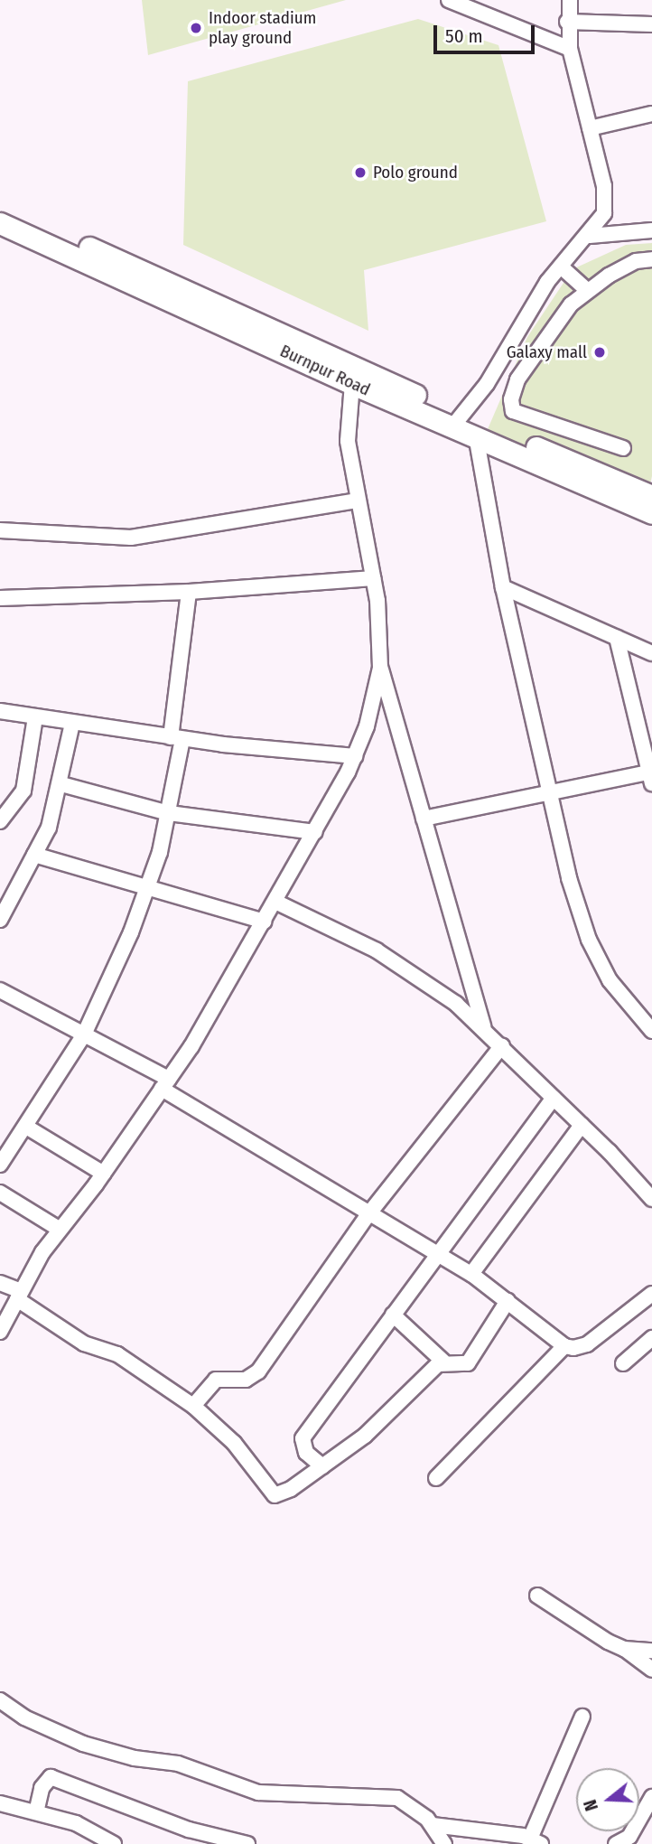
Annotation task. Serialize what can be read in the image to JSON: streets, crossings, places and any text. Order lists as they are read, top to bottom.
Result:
{
  "streets": {
    "street": ["Burnpur Road"]
  },
  "places": ["Indoor stadium play ground", "Polo ground", "Galaxy mall"],
  "scale_bar": "50 m",
  "north": "left"
}
